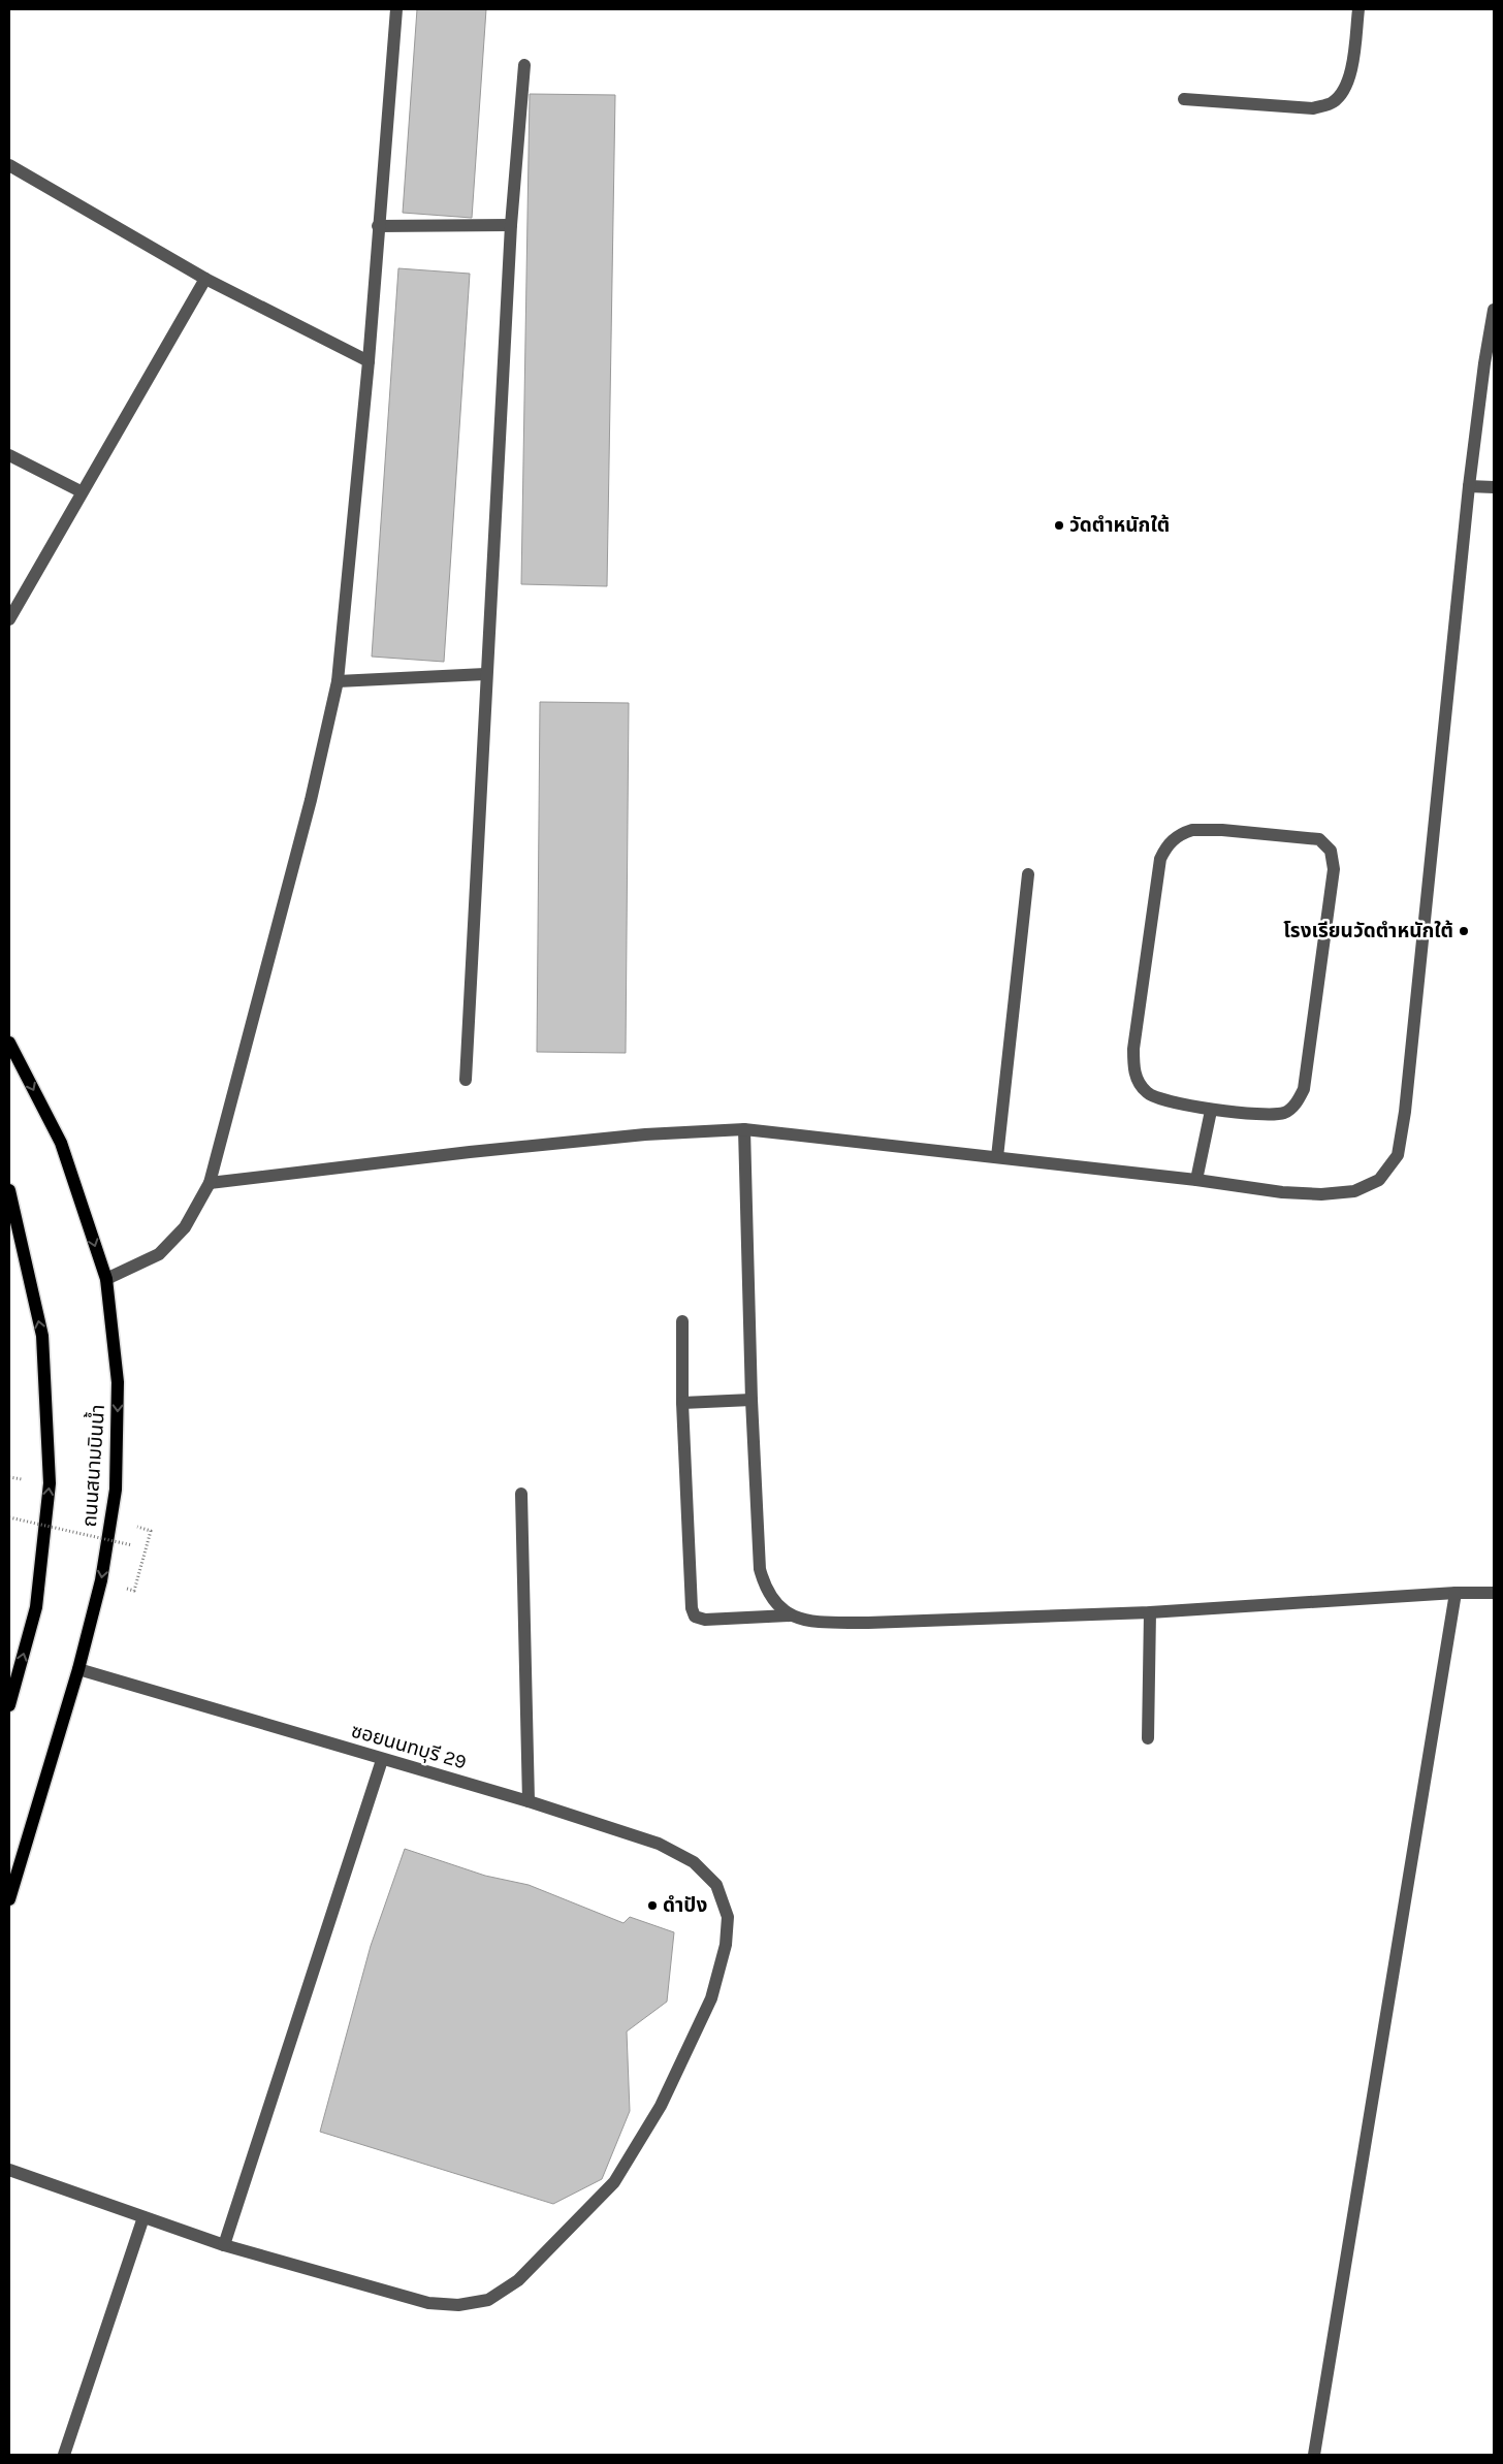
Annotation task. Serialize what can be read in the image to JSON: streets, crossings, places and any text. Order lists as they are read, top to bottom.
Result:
{
  "streets": {
    "main road": ["ถนนสนามบินน้ำ"],
    "street": ["ซอยนนทบุรี 29"]
  },
  "crossings": [
    ["ถนนสนามบินน้ำ", "ซอยนนทบุรี 29"]
  ],
  "places": ["วัดตำหนักใต้", "โรงเรียนวัดตำหนักใต้", "ดำปัง"]
}
